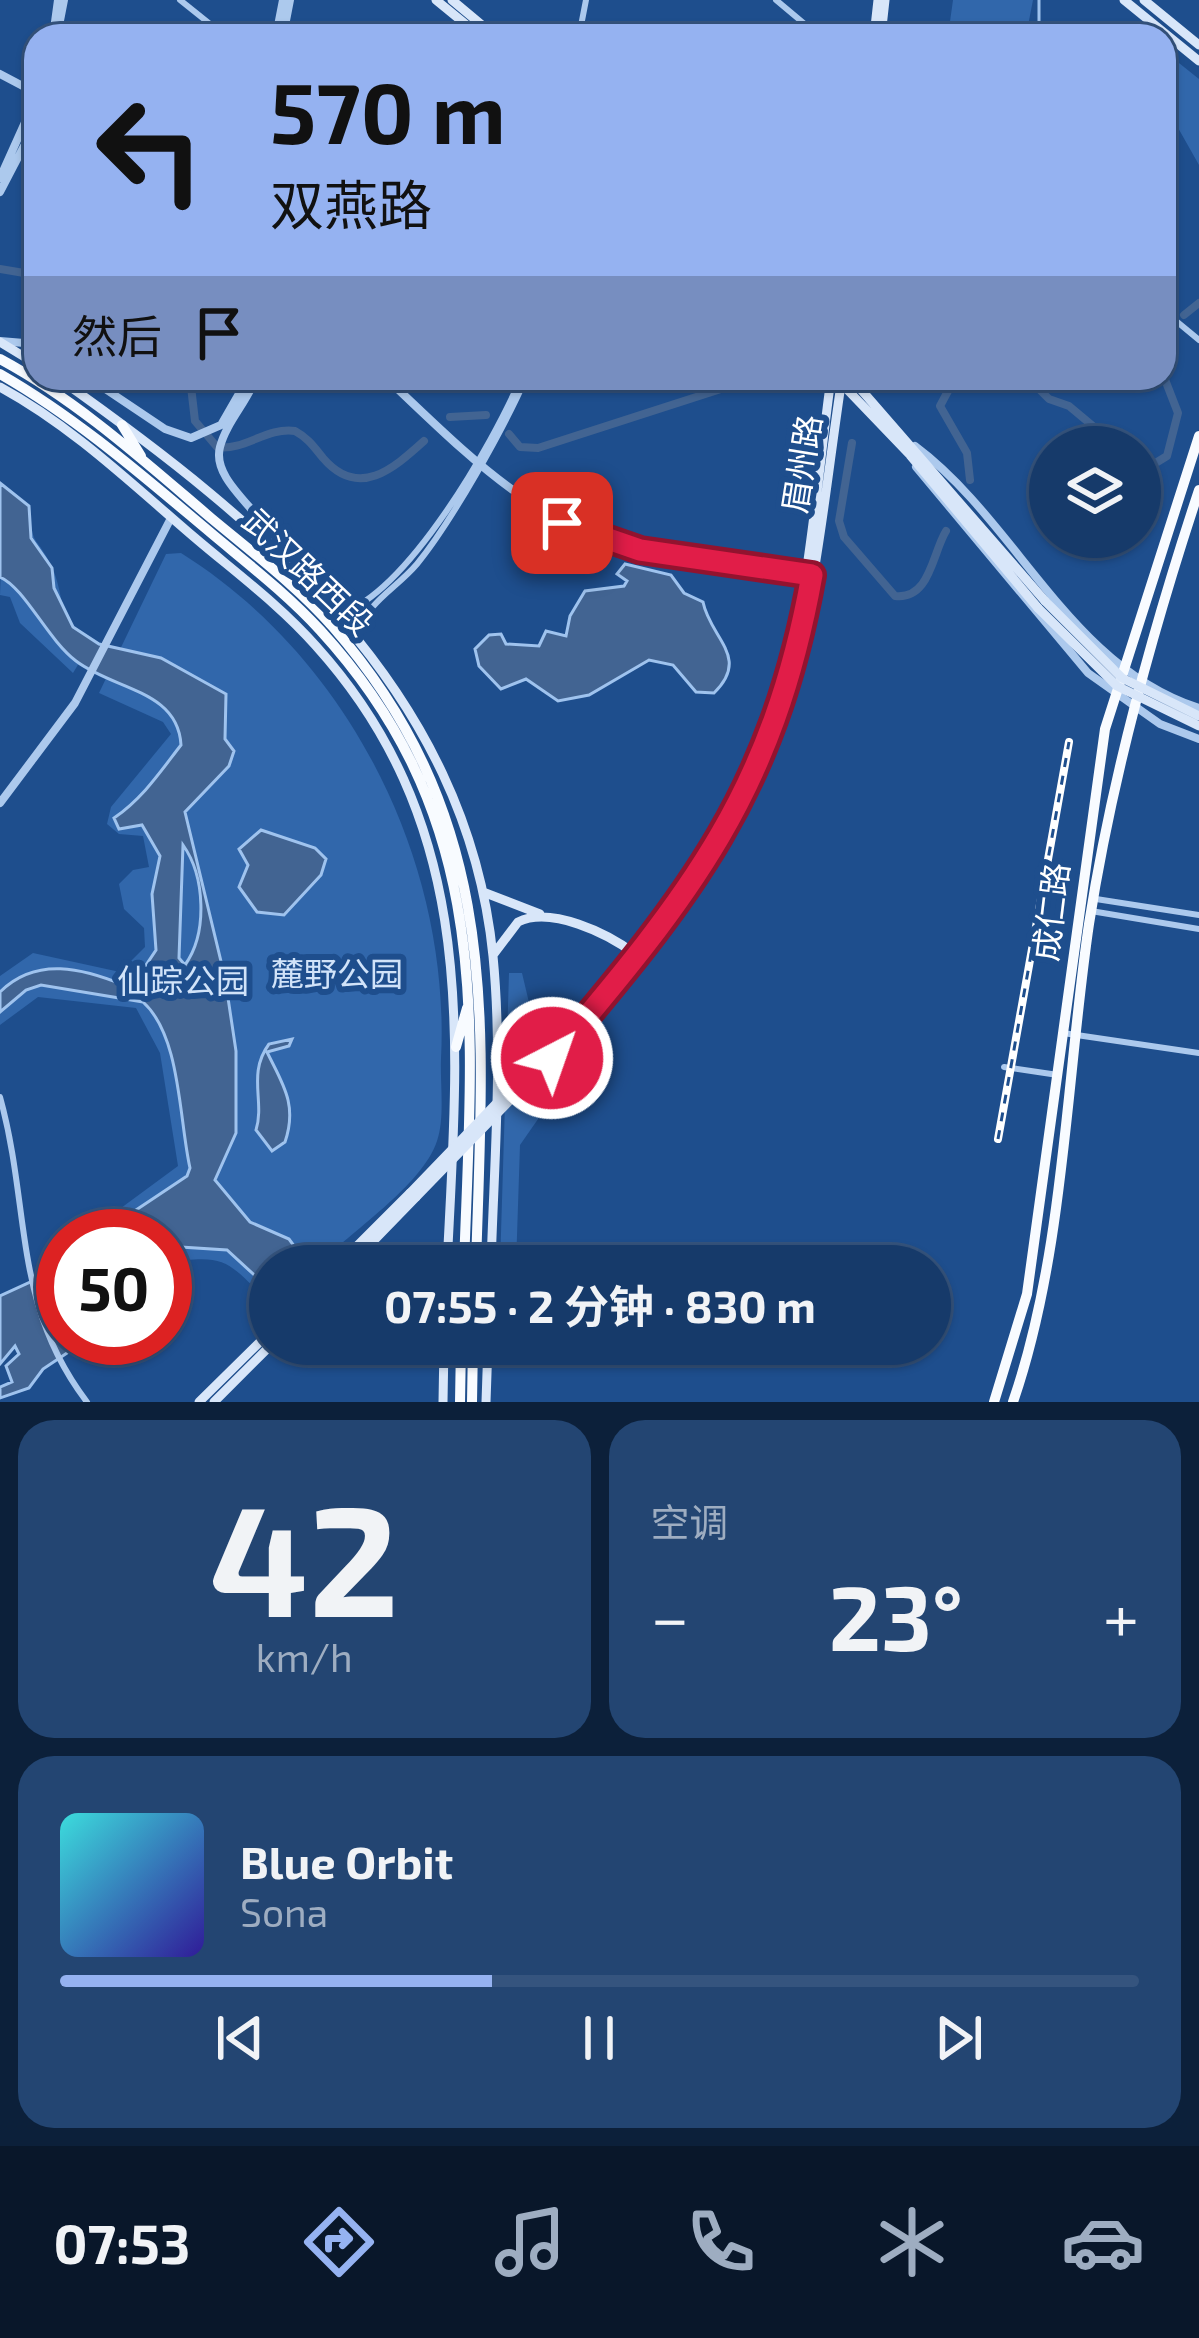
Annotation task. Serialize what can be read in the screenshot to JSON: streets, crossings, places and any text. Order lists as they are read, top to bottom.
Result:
{
  "streets": {
    "highway": ["武汉路西段", "成仁路"],
    "main road": ["眉州路"]
  },
  "parks": ["麓野公园", "仙踪公园"],
  "page": {
    "turn": ["570 m", "双燕路"],
    "then": "然后",
    "limit": "50",
    "trip": "07:55 · 2 分钟 · 830 m",
    "tile": [
      ["42", "km/h"],
      "空调"
    ],
    "heat": ["−", "23°", "+"],
    "song": ["Blue Orbit", "Sona"],
    "tabs": "07:53"
  }
}
